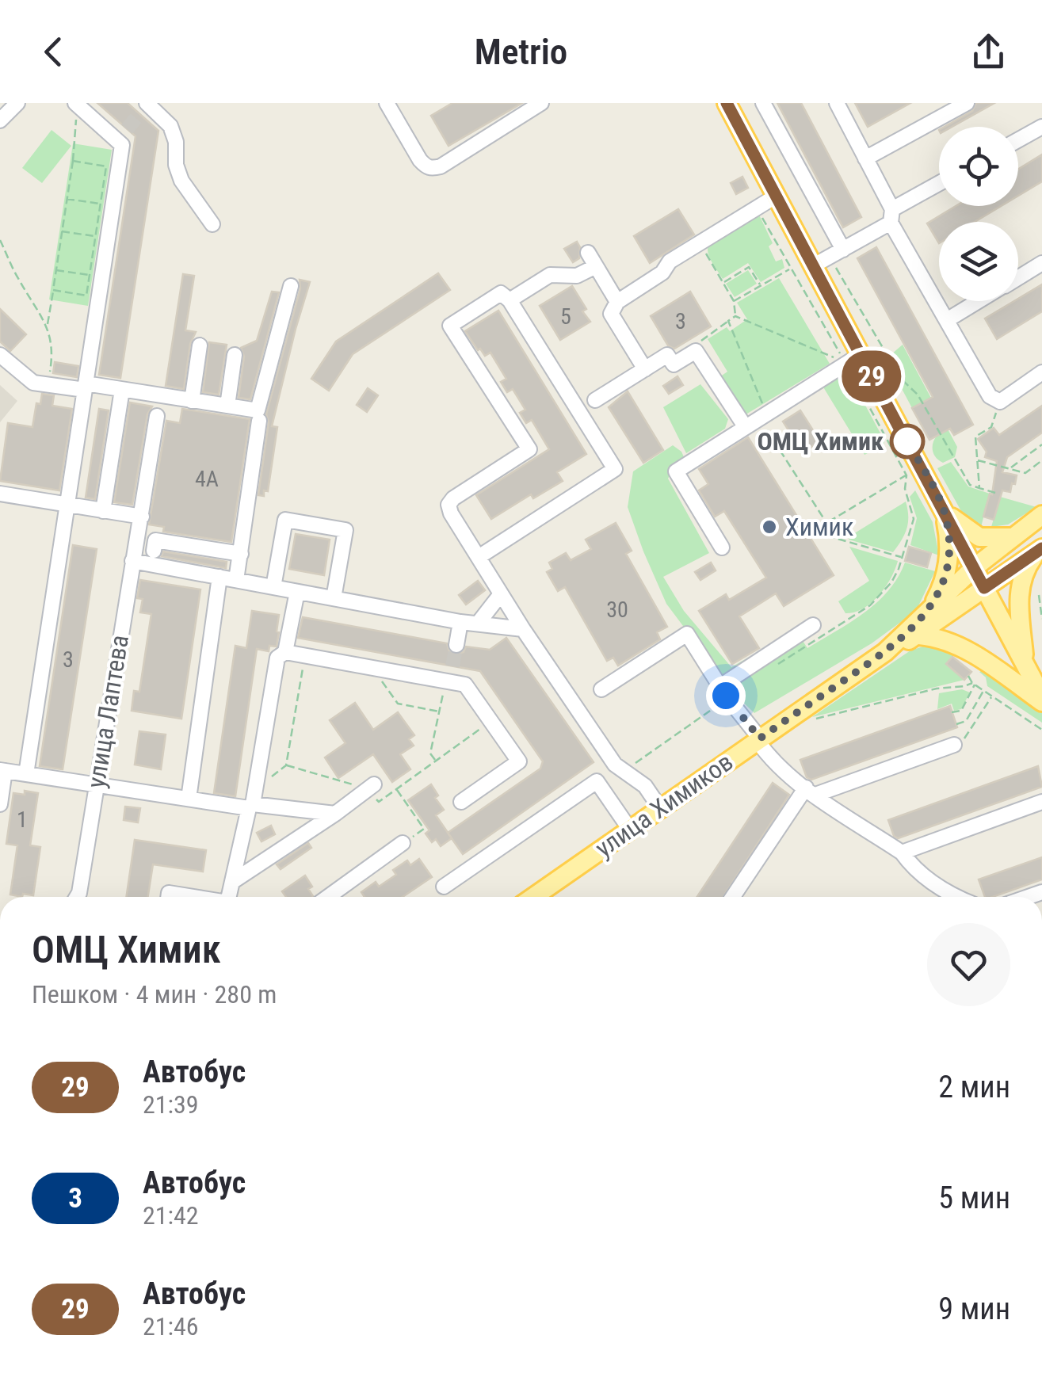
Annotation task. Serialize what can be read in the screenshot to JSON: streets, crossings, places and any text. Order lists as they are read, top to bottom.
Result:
{
  "streets": {
    "main road": ["улица Химиков"],
    "street": ["улица Лаптева"]
  },
  "places": ["ОМЦ Химик", "Химик"],
  "lines": ["bus line 29"],
  "house_numbers": [
    "5",
    "3",
    "4А",
    "30",
    "3",
    "1"
  ],
  "page": {
    "header": "Metrio",
    "on_map": "29",
    "heading": ["ОМЦ Химик", "Пешком · 4 мин · 280 m"],
    "list": [
      {
        "mark": "29",
        "name": "Автобус",
        "note": "21:39",
        "value": "2 мин"
      },
      {
        "mark": "3",
        "name": "Автобус",
        "note": "21:42",
        "value": "5 мин"
      },
      {
        "mark": "29",
        "name": "Автобус",
        "note": "21:46",
        "value": "9 мин"
      }
    ]
  }
}
